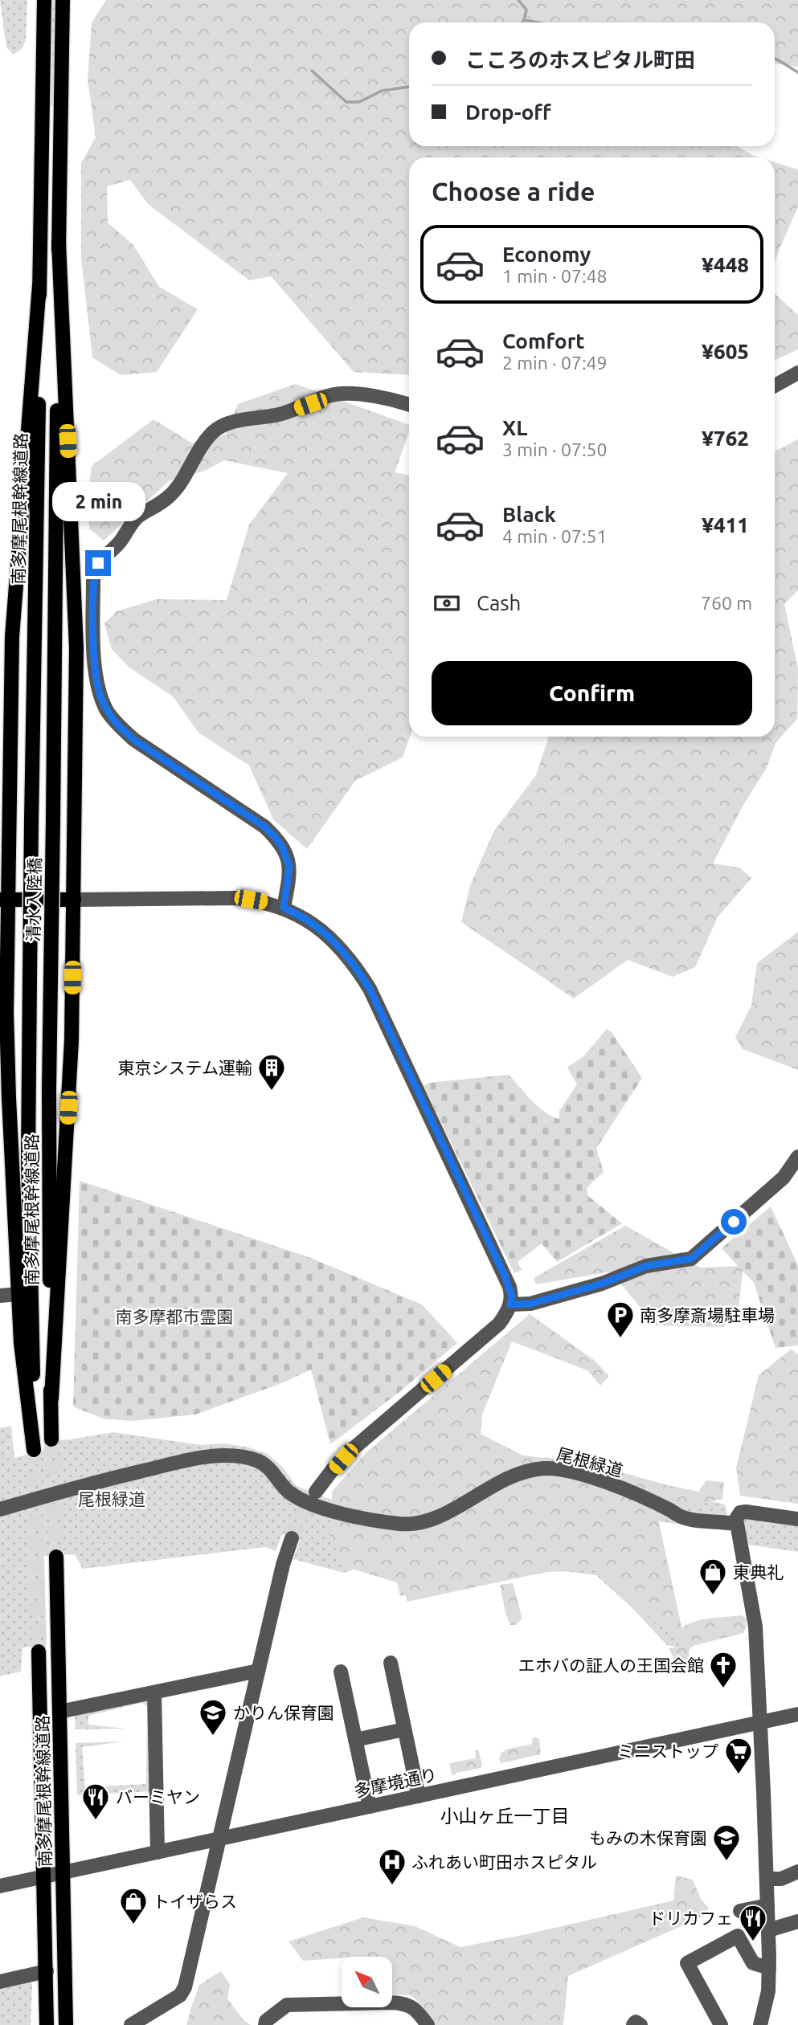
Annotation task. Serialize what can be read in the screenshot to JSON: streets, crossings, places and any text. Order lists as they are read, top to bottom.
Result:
{
  "streets": {
    "main road": ["南多摩尾根幹線道路", "清水入陸橋"],
    "street": ["尾根緑道", "多摩境通り"]
  },
  "crossings": [
    ["南多摩尾根幹線道路", "清水入陸橋"],
    ["南多摩尾根幹線道路", "多摩境通り"]
  ],
  "districts": ["小山ヶ丘一丁目"],
  "parks": ["南多摩都市霊園", "尾根緑道"],
  "places": {
    "building": ["東京システム運輸"],
    "parking": ["南多摩斎場駐車場"],
    "shop": ["東典礼", "トイザらス"],
    "church": ["エホバの証人の王国会館"],
    "school or university": ["かりん保育園", "もみの木保育園"],
    "supermarket": ["ミニストップ"],
    "restaurant": ["バーミヤン", "ドリカフェ"],
    "hospital": ["ふれあい町田ホスピタル"]
  },
  "north": "top left",
  "page": {
    "banner": ["こころのホスピタル町田", "Drop-off"],
    "heading": "Choose a ride",
    "list": [
      {
        "name": "Economy",
        "note": "1 min · 07:48",
        "value": "¥448"
      },
      {
        "name": "Comfort",
        "note": "2 min · 07:49",
        "value": "¥605"
      },
      {
        "name": "XL",
        "note": "3 min · 07:50",
        "value": "¥762"
      },
      {
        "name": "Black",
        "note": "4 min · 07:51",
        "value": "¥411"
      }
    ],
    "bubble": "2 min",
    "pay": ["Cash", "760 m"],
    "buttons": "Confirm"
  }
}
